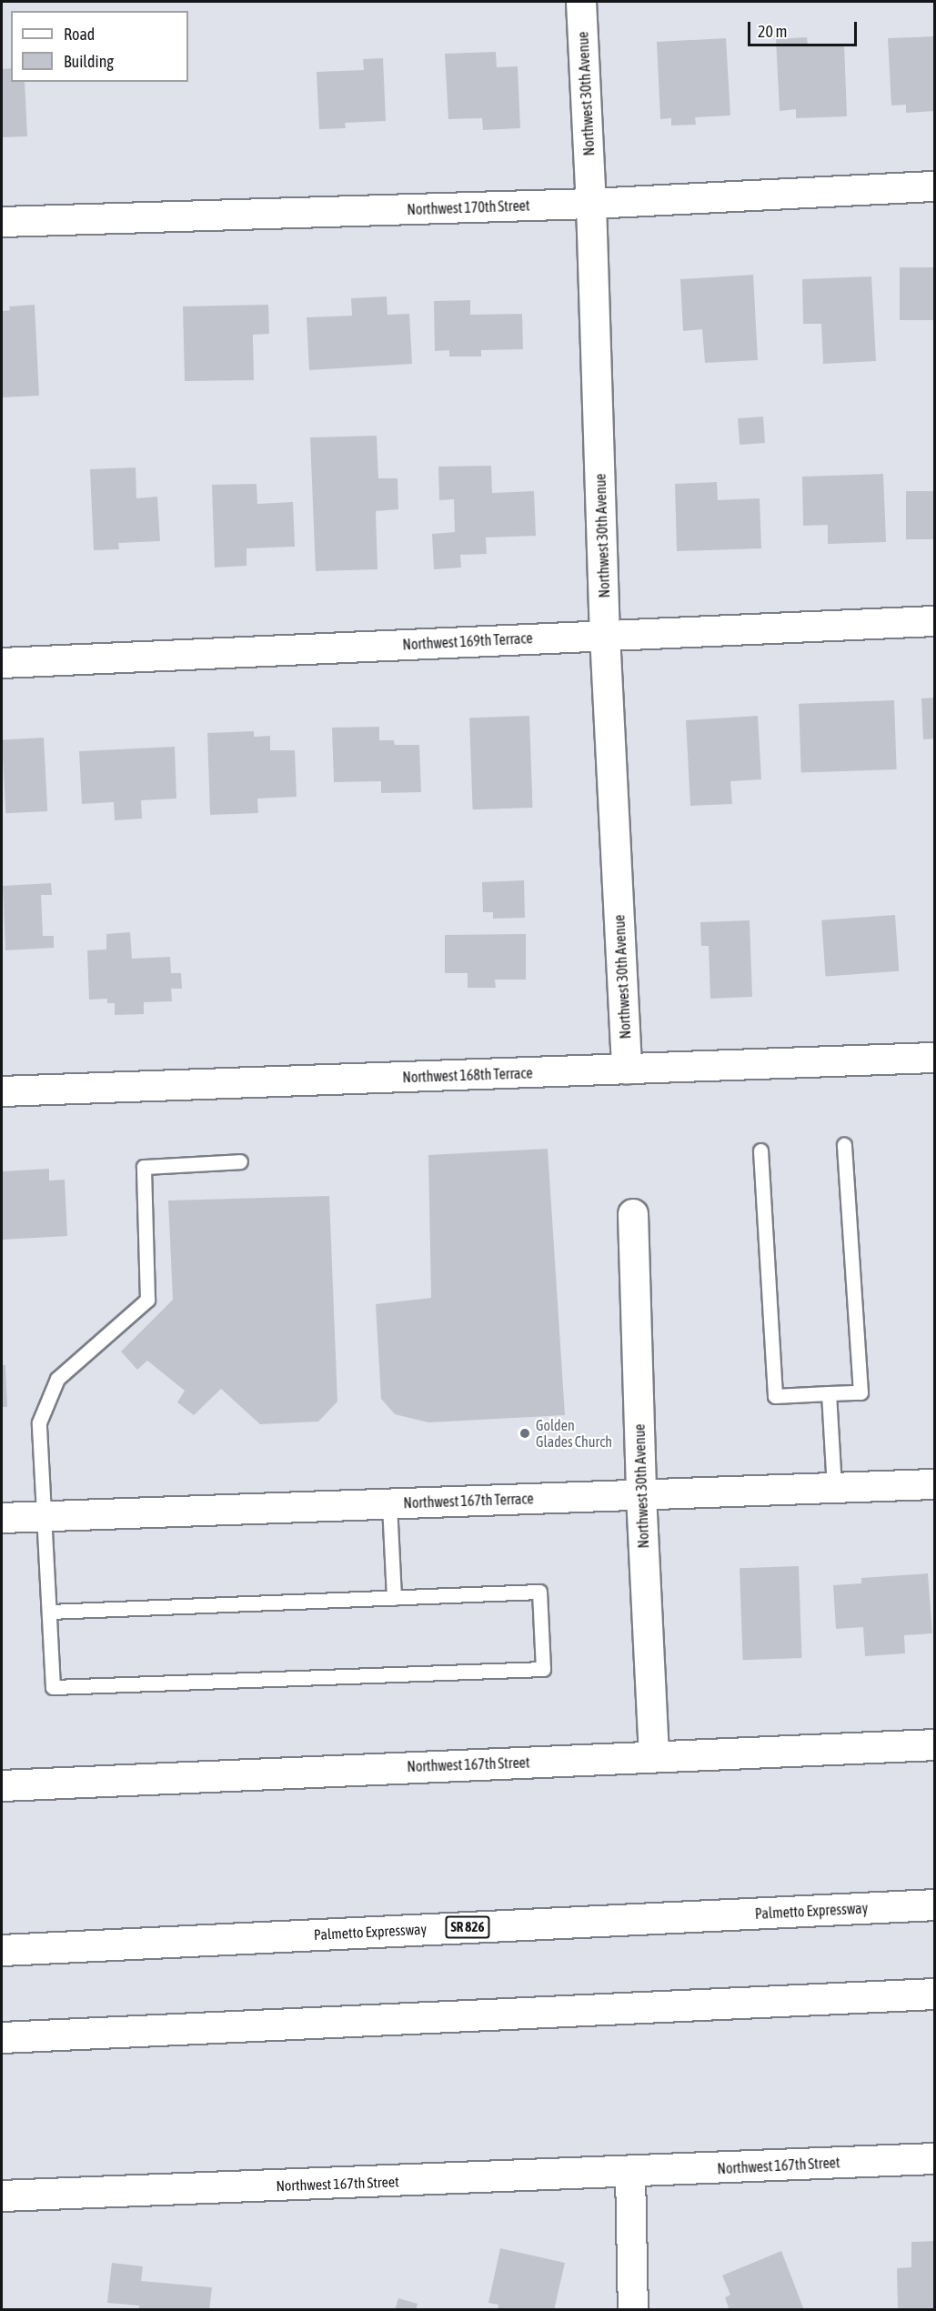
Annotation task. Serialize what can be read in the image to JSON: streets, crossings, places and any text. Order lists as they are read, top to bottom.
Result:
{
  "streets": {
    "main road": ["Northwest 167th Street", "Palmetto Expressway", "SR 826"],
    "street": [
      "Northwest 30th Avenue",
      "Northwest 170th Street",
      "Northwest 169th Terrace",
      "Northwest 168th Terrace",
      "Northwest 167th Terrace"
    ]
  },
  "crossings": [
    ["Northwest 30th Avenue", "Northwest 170th Street"],
    ["Northwest 30th Avenue", "Northwest 169th Terrace"],
    ["Northwest 30th Avenue", "Northwest 168th Terrace"],
    ["Northwest 30th Avenue", "Northwest 167th Terrace"],
    ["Northwest 30th Avenue", "Northwest 167th Street"]
  ],
  "places": ["Golden Glades Church"],
  "legend": ["Road", "Building"],
  "scale_bar": "20 m"
}
